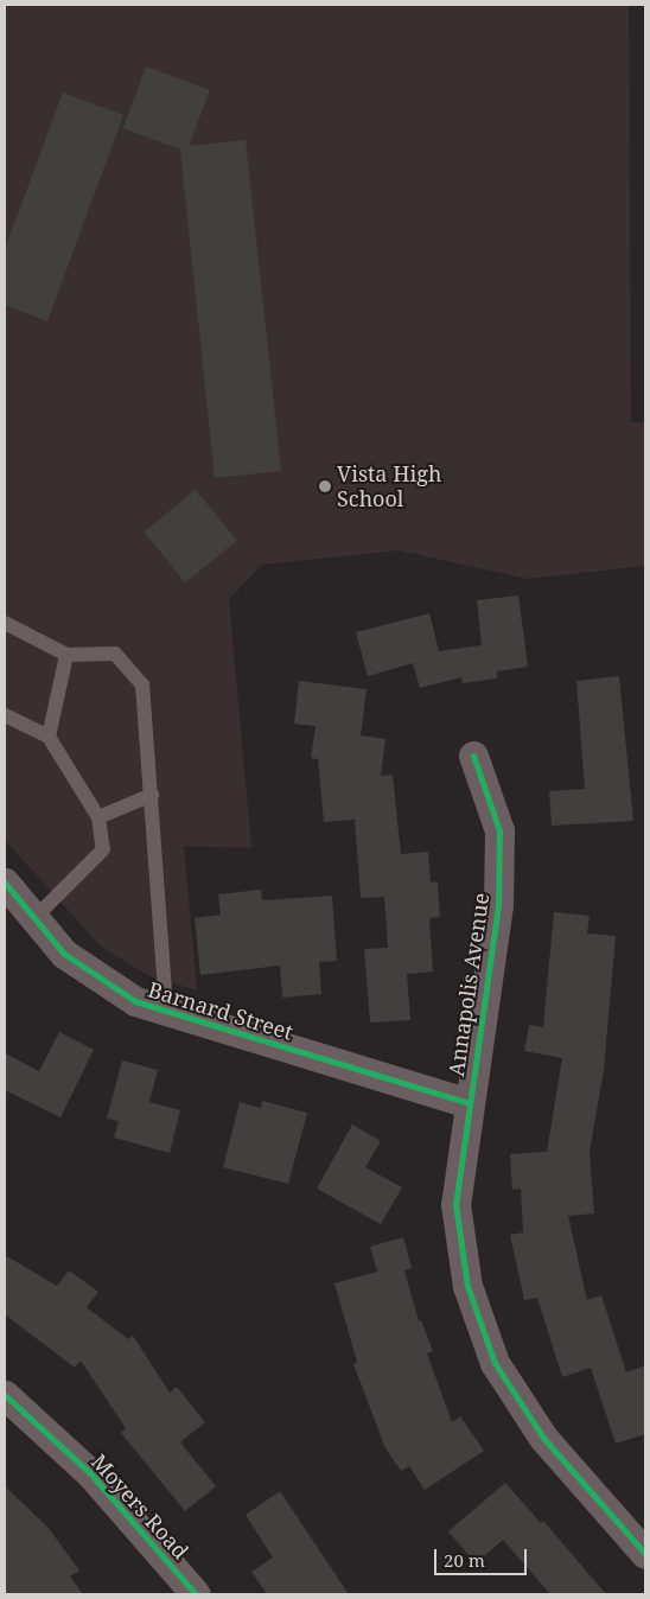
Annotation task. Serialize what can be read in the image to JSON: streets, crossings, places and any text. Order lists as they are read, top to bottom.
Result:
{
  "streets": {
    "street": ["Annapolis Avenue", "Barnard Street", "Moyers Road"]
  },
  "crossings": [
    ["Annapolis Avenue", "Barnard Street"]
  ],
  "places": ["Vista High School"],
  "scale_bar": "20 m"
}
